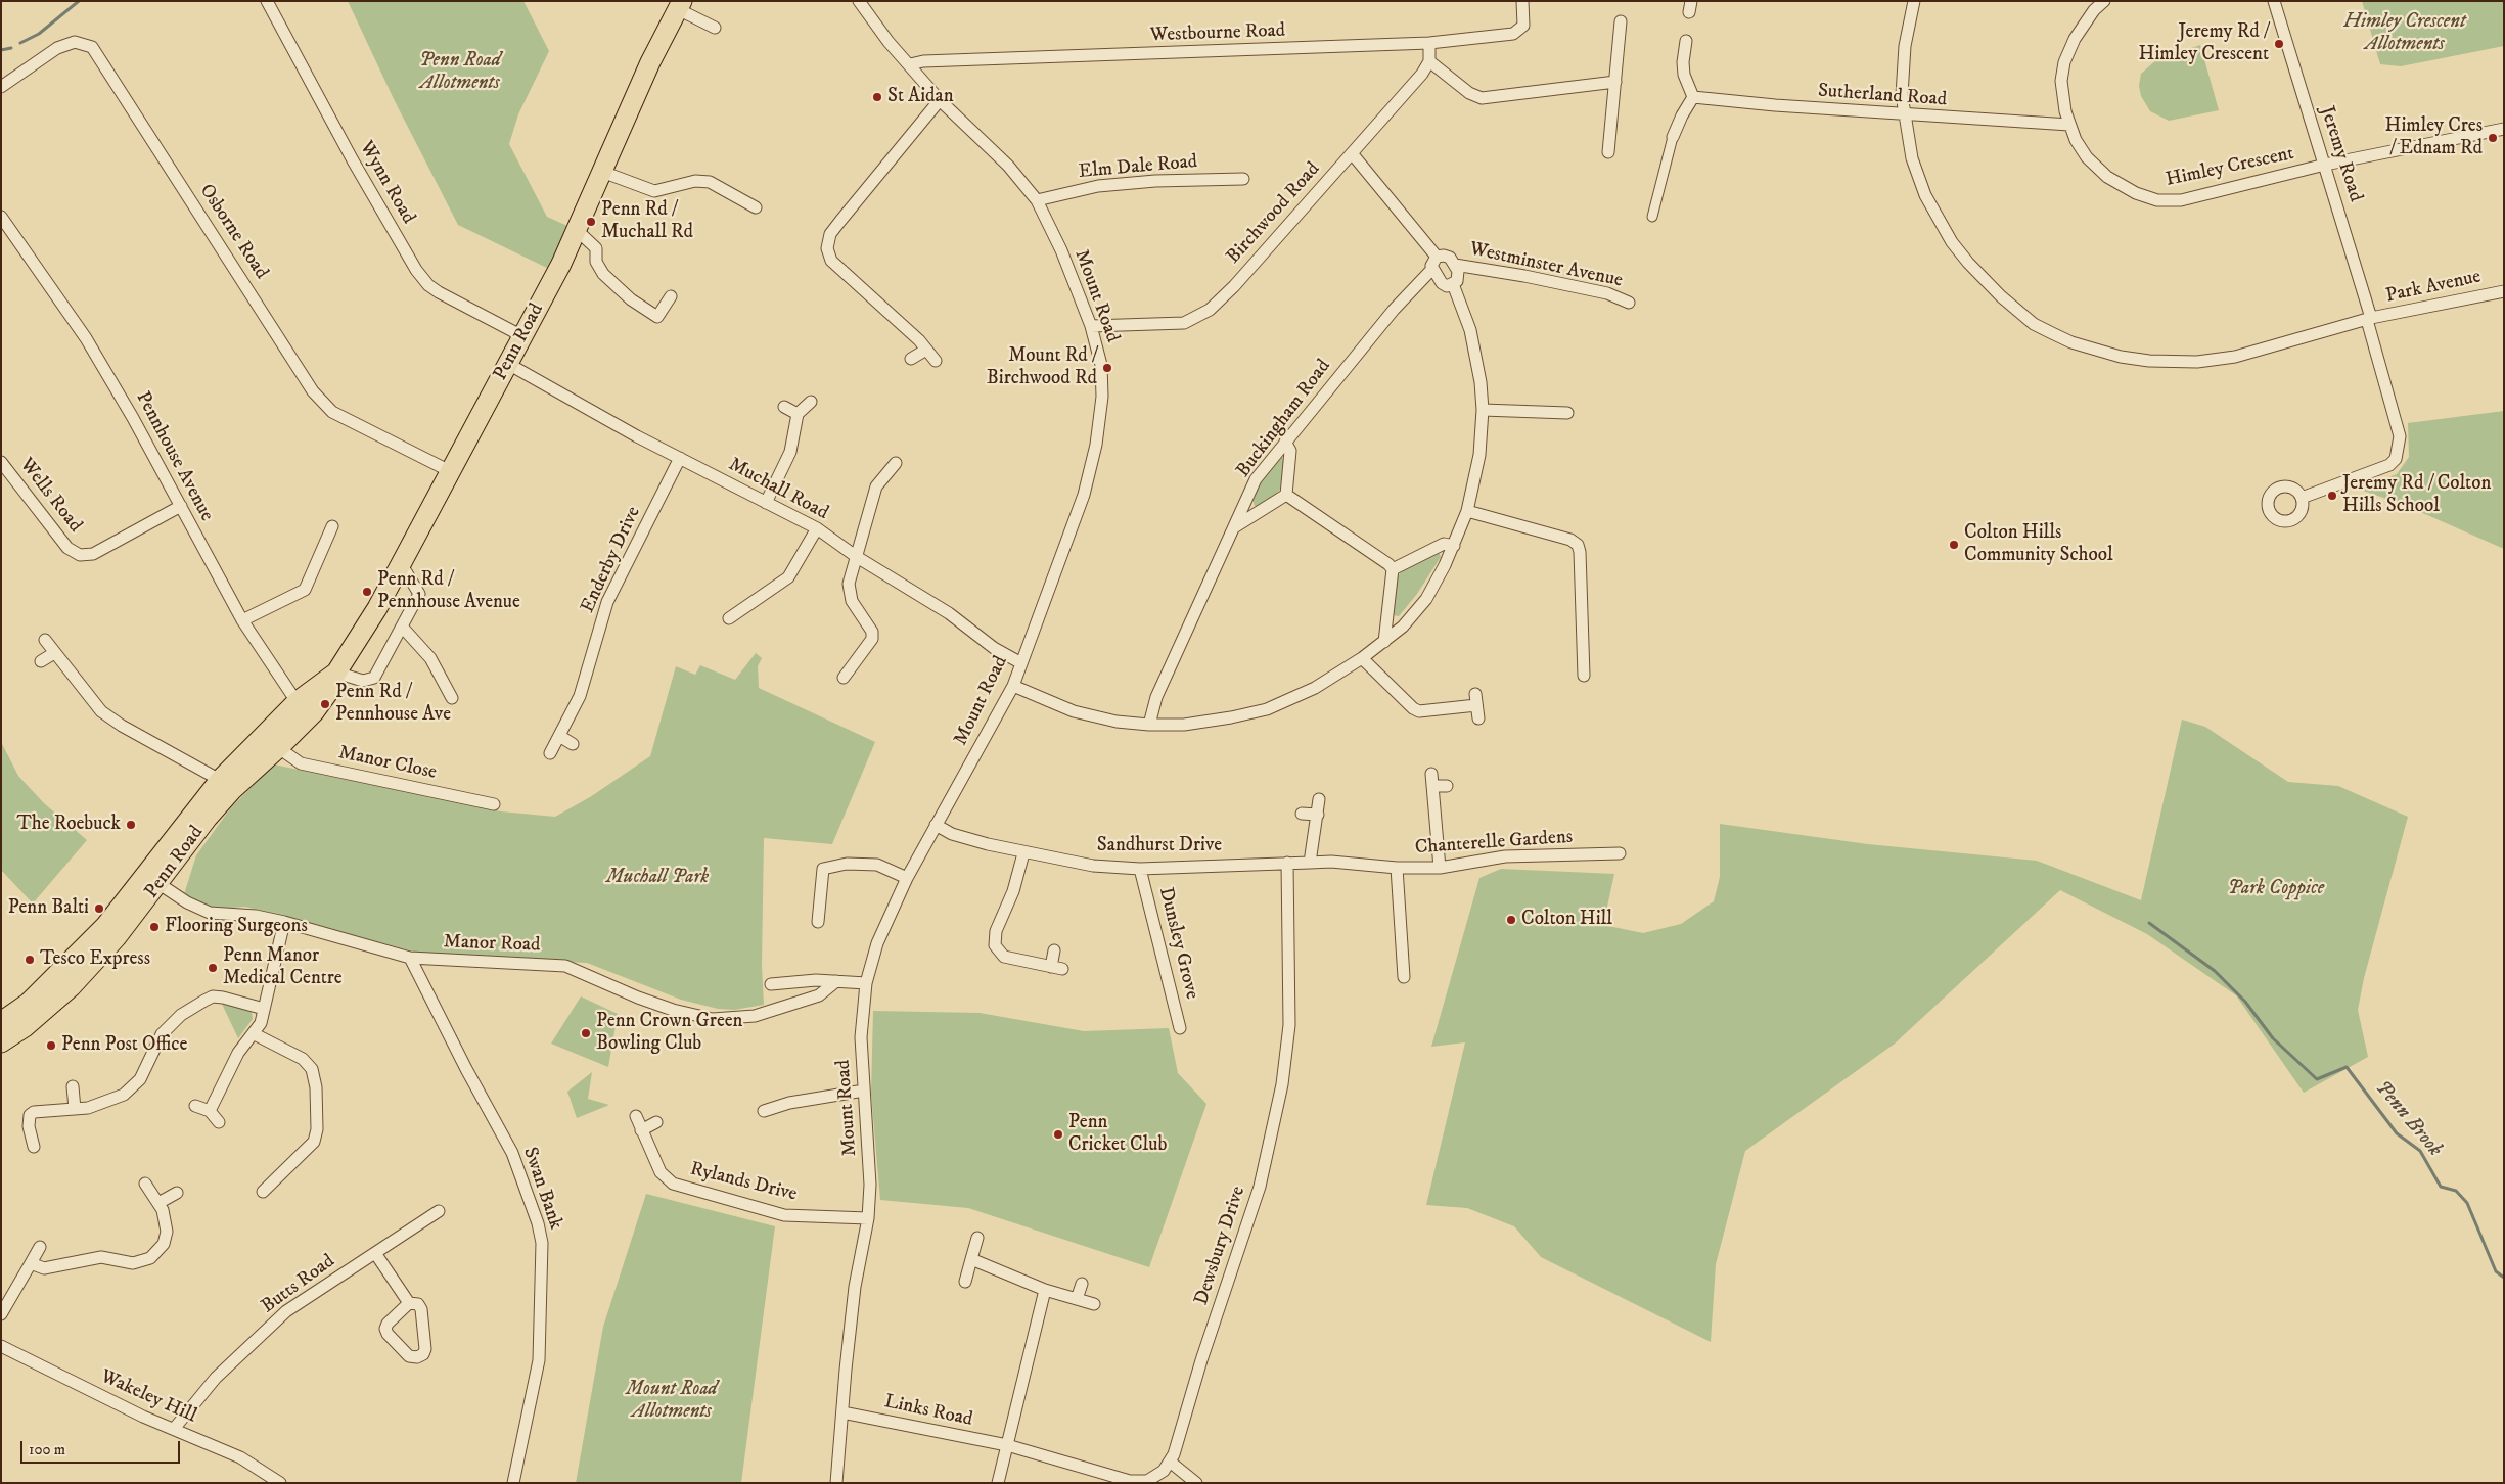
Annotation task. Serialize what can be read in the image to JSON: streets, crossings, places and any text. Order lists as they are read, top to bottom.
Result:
{
  "streets": {
    "highway": ["Penn Road"],
    "street": [
      "Westbourne Road",
      "Sutherland Road",
      "Jeremy Road",
      "Elm Dale Road",
      "Himley Crescent",
      "Wynn Road",
      "Birchwood Road",
      "Osborne Road",
      "Westminster Avenue",
      "Park Avenue",
      "Mount Road",
      "Buckingham Road",
      "Pennhouse Avenue",
      "Muchall Road",
      "Wells Road",
      "Enderby Drive",
      "Manor Close",
      "Chanterelle Gardens",
      "Sandhurst Drive",
      "Dunsley Grove",
      "Manor Road",
      "Rylands Drive",
      "Swan Bank",
      "Dewsbury Drive",
      "Butts Road",
      "Wakeley Hill",
      "Links Road"
    ]
  },
  "crossings": [
    ["Westbourne Road", "Mount Road"],
    ["Sutherland Road", "Himley Crescent"],
    ["Sutherland Road", "Park Avenue"],
    ["Jeremy Road", "Himley Crescent"],
    ["Jeremy Road", "Park Avenue"],
    ["Elm Dale Road", "Mount Road"],
    ["Wynn Road", "Penn Road"],
    ["Birchwood Road", "Mount Road"],
    ["Osborne Road", "Penn Road"],
    ["Westminster Avenue", "Buckingham Road"],
    ["Mount Road", "Muchall Road"],
    ["Mount Road", "Sandhurst Drive"],
    ["Mount Road", "Rylands Drive"],
    ["Mount Road", "Links Road"],
    ["Penn Road", "Pennhouse Avenue"],
    ["Penn Road", "Muchall Road"],
    ["Penn Road", "Manor Close"],
    ["Penn Road", "Manor Road"],
    ["Pennhouse Avenue", "Wells Road"],
    ["Muchall Road", "Enderby Drive"],
    ["Chanterelle Gardens", "Sandhurst Drive"],
    ["Sandhurst Drive", "Dunsley Grove"],
    ["Sandhurst Drive", "Dewsbury Drive"],
    ["Manor Road", "Swan Bank"],
    ["Dewsbury Drive", "Links Road"],
    ["Butts Road", "Wakeley Hill"]
  ],
  "water": ["Penn Brook"],
  "parks": [
    "Himley Crescent Allotments",
    "Penn Road Allotments",
    "Muchall Park",
    "Park Coppice",
    "Mount Road Allotments"
  ],
  "places": [
    "Jeremy Rd / Himley Crescent",
    "St Aidan",
    "Himley Cres / Ednam Rd",
    "Penn Rd / Muchall Rd",
    "Mount Rd / Birchwood Rd",
    "Jeremy Rd / Colton Hills School",
    "Colton Hills Community School",
    "Penn Rd / Pennhouse Avenue",
    "Penn Rd / Pennhouse Ave",
    "The Roebuck",
    "Penn Balti",
    "Colton Hill",
    "Flooring Surgeons",
    "Tesco Express",
    "Penn Manor Medical Centre",
    "Penn Crown Green Bowling Club",
    "Penn Post Office",
    "Penn Cricket Club"
  ],
  "scale_bar": "100 m"
}
